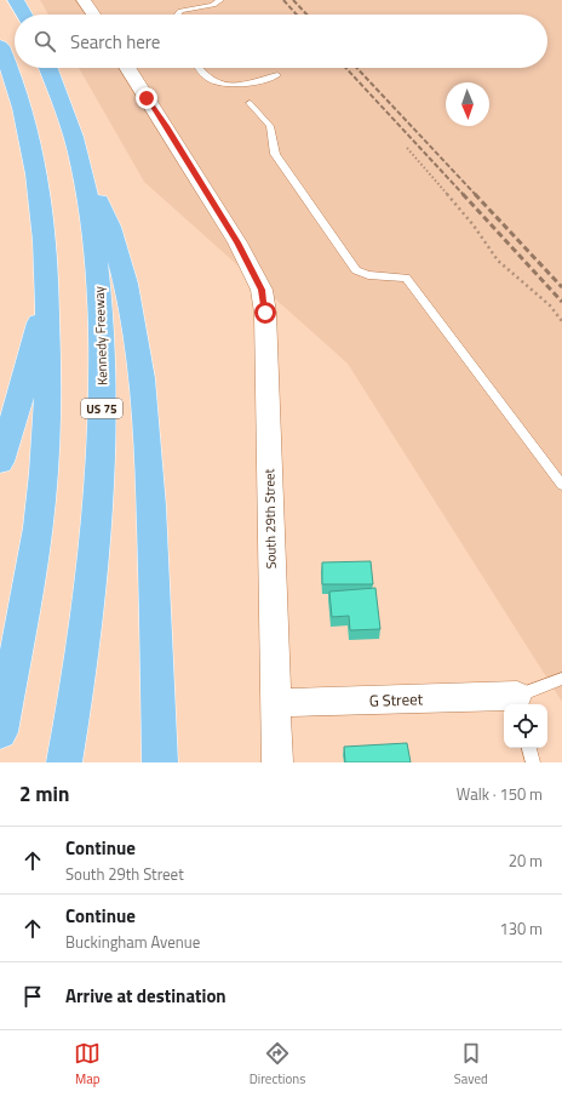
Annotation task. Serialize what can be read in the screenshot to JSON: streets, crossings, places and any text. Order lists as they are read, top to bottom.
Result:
{
  "streets": {
    "highway": ["Kennedy Freeway", "US 75"],
    "street": ["South 29th Street", "G Street"]
  },
  "crossings": [
    ["South 29th Street", "G Street"]
  ],
  "north": "bottom",
  "page": {
    "search": "Search here",
    "heading": ["2 min", "Walk · 150 m"],
    "list": [
      ["Continue", "South 29th Street", "20 m"],
      ["Continue", "Buckingham Avenue", "130 m"],
      "Arrive at destination"
    ],
    "nav": ["Map", "Directions", "Saved"]
  }
}
